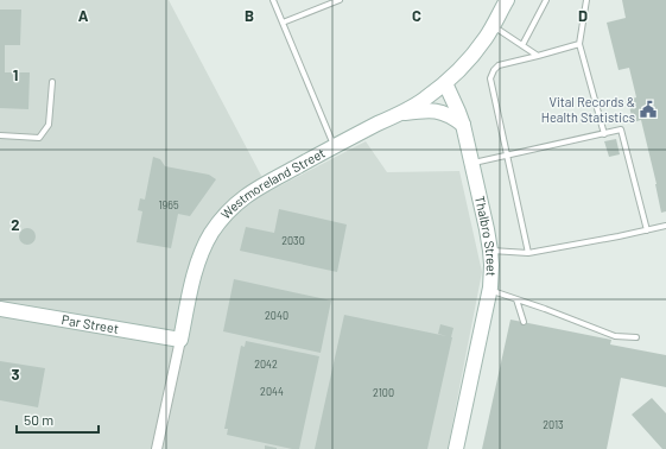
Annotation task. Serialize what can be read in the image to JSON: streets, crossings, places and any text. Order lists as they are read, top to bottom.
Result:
{
  "streets": {
    "street": ["Westmoreland Street", "Thalbro Street", "Par Street"]
  },
  "crossings": [
    ["Westmoreland Street", "Thalbro Street"],
    ["Westmoreland Street", "Par Street"]
  ],
  "places": {
    "public building": ["Vital Records & Health Statistics"]
  },
  "house_numbers": [
    "1965",
    "2030",
    "2040",
    "2042",
    "2044",
    "2100",
    "2013"
  ],
  "scale_bar": "50 m",
  "grid": {
    "columns": [
      "A",
      "B",
      "C",
      "D"
    ],
    "rows": ["1", "2", "3"]
  }
}
